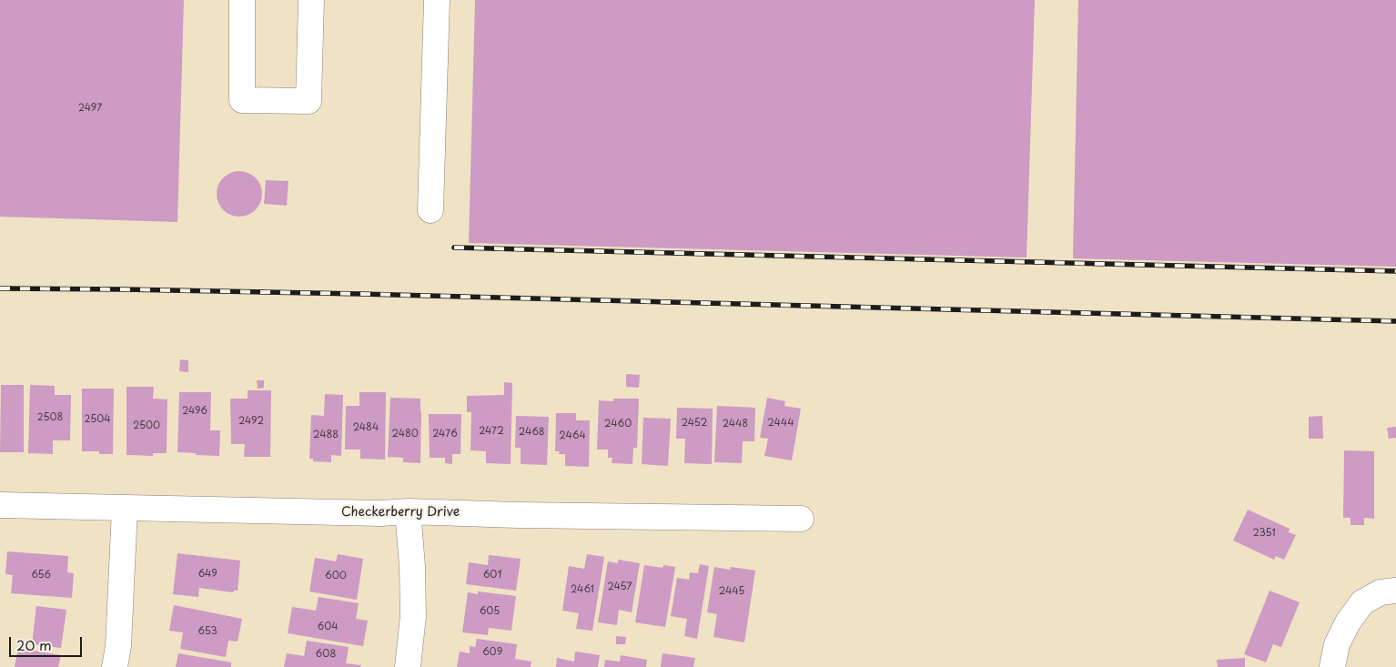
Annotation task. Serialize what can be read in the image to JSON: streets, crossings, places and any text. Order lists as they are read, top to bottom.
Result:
{
  "streets": {
    "street": ["Checkerberry Drive"]
  },
  "house_numbers": [
    "2497",
    "2496",
    "2508",
    "2504",
    "2492",
    "2452",
    "2444",
    "2460",
    "2448",
    "2500",
    "2484",
    "2472",
    "2468",
    "2480",
    "2476",
    "2488",
    "2464",
    "2351",
    "649",
    "656",
    "601",
    "600",
    "2457",
    "2461",
    "2445",
    "605",
    "604",
    "653",
    "609",
    "608"
  ],
  "scale_bar": "20 m"
}
